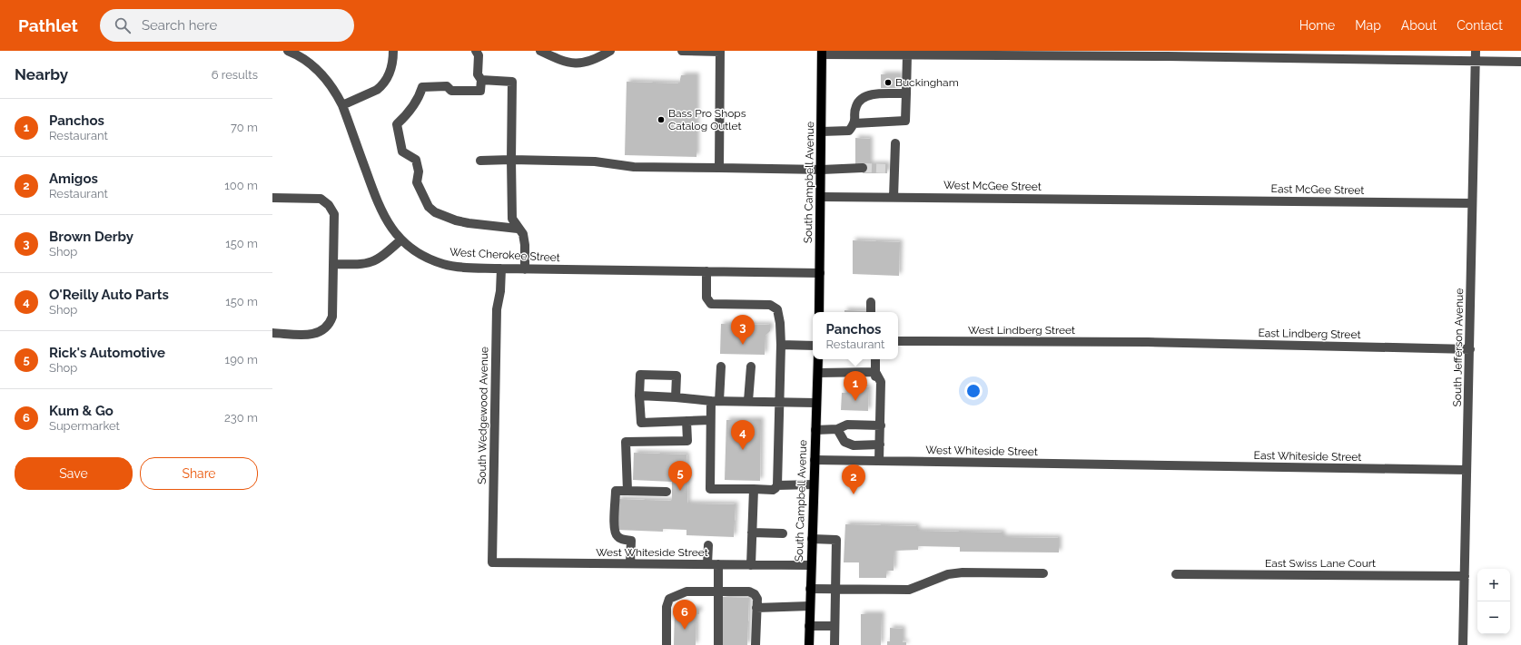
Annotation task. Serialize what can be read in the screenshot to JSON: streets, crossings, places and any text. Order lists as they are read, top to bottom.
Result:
{
  "streets": {
    "main road": ["South Campbell Avenue"],
    "street": [
      "West McGee Street",
      "East McGee Street",
      "West Cherokee Street",
      "West Lindberg Street",
      "East Lindberg Street",
      "South Jefferson Avenue",
      "South Wedgewood Avenue",
      "West Whiteside Street",
      "East Whiteside Street",
      "East Swiss Lane Court"
    ]
  },
  "crossings": [
    ["South Campbell Avenue", "West McGee Street"],
    ["South Campbell Avenue", "West Cherokee Street"],
    ["South Campbell Avenue", "West Whiteside Street"],
    ["West McGee Street", "East McGee Street"],
    ["East McGee Street", "South Jefferson Avenue"],
    ["West Cherokee Street", "South Wedgewood Avenue"],
    ["West Lindberg Street", "East Lindberg Street"],
    ["East Lindberg Street", "South Jefferson Avenue"],
    ["South Jefferson Avenue", "East Whiteside Street"],
    ["South Jefferson Avenue", "East Swiss Lane Court"],
    ["South Wedgewood Avenue", "West Whiteside Street"],
    ["West Whiteside Street", "East Whiteside Street"]
  ],
  "places": ["Buckingham", "Bass Pro Shops Catalog Outlet"],
  "page": {
    "header": "Pathlet",
    "search": "Search here",
    "nav": [
      "Home",
      "Map",
      "About",
      "Contact"
    ],
    "heading": ["Nearby", "6 results"],
    "list": [
      {
        "mark": "1",
        "name": "Panchos",
        "note": "Restaurant",
        "value": "70 m"
      },
      {
        "mark": "2",
        "name": "Amigos",
        "note": "Restaurant",
        "value": "100 m"
      },
      {
        "mark": "3",
        "name": "Brown Derby",
        "note": "Shop",
        "value": "150 m"
      },
      {
        "mark": "4",
        "name": "O'Reilly Auto Parts",
        "note": "Shop",
        "value": "150 m"
      },
      {
        "mark": "5",
        "name": "Rick's Automotive",
        "note": "Shop",
        "value": "190 m"
      },
      {
        "mark": "6",
        "name": "Kum & Go",
        "note": "Supermarket",
        "value": "230 m"
      }
    ],
    "popup": ["Panchos", "Restaurant"],
    "pins": [
      "3",
      "1",
      "4",
      "5",
      "2",
      "6"
    ],
    "buttons": ["Save", "Share"],
    "map_buttons": ["+", "−"]
  }
}
